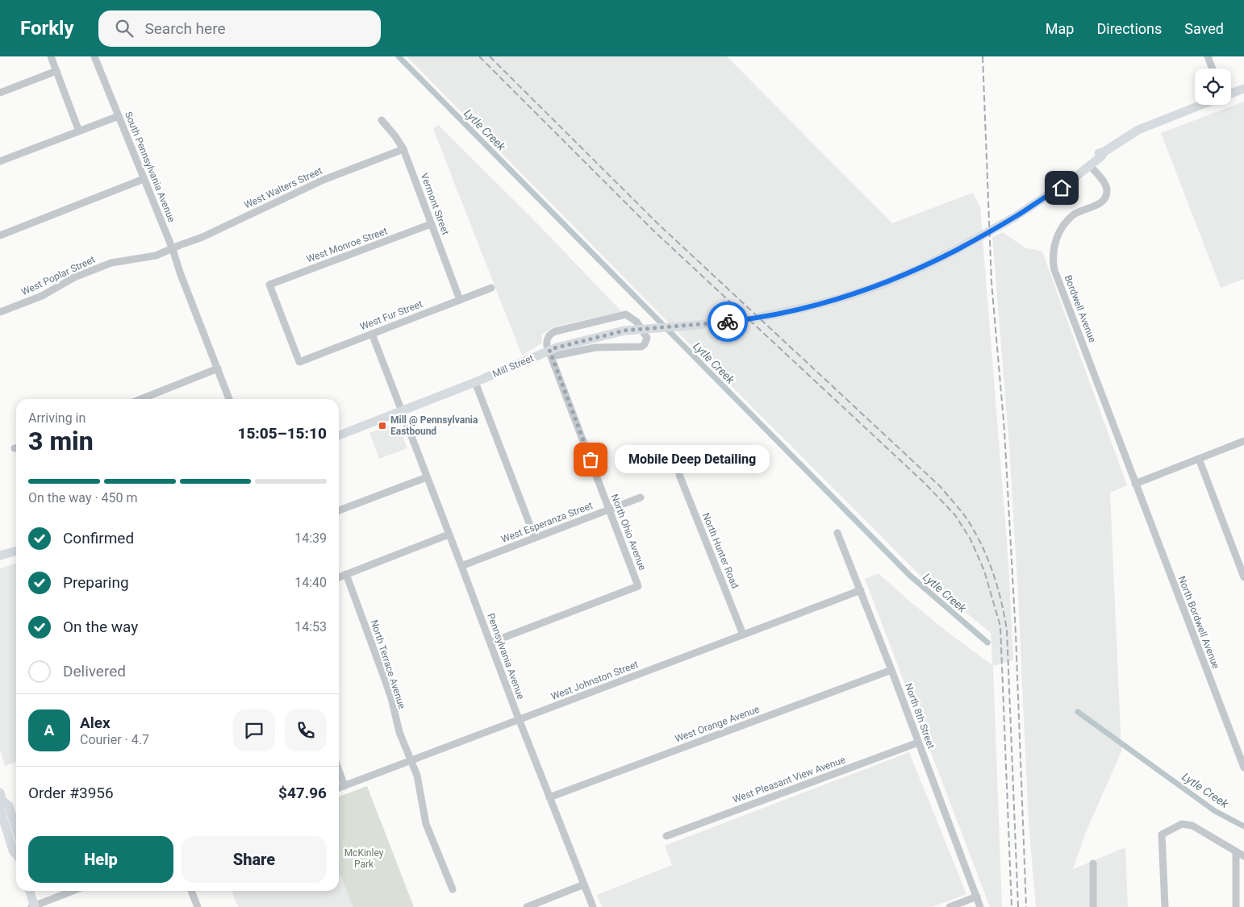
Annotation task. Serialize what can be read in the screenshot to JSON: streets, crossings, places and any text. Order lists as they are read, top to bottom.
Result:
{
  "streets": {
    "main road": ["Mill Street"],
    "street": [
      "South Pennsylvania Avenue",
      "West Walters Street",
      "Vermont Street",
      "West Monroe Street",
      "West Poplar Street",
      "Bordwell Avenue",
      "West Fur Street",
      "West Esperanza Street",
      "North Ohio Avenue",
      "North Hunter Road",
      "North Bordwell Avenue",
      "Pennsylvania Avenue",
      "North Terrace Avenue",
      "West Johnston Street",
      "North 8th Street",
      "West Orange Avenue",
      "West Pleasant View Avenue"
    ]
  },
  "crossings": [
    ["South Pennsylvania Avenue", "West Walters Street"],
    ["South Pennsylvania Avenue", "West Poplar Street"],
    ["West Walters Street", "Vermont Street"],
    ["West Walters Street", "West Poplar Street"],
    ["Vermont Street", "West Monroe Street"],
    ["Vermont Street", "West Fur Street"],
    ["West Monroe Street", "West Fur Street"],
    ["Bordwell Avenue", "North Bordwell Avenue"],
    ["West Fur Street", "Pennsylvania Avenue"],
    ["Mill Street", "North Ohio Avenue"],
    ["Mill Street", "Pennsylvania Avenue"],
    ["West Esperanza Street", "North Ohio Avenue"],
    ["West Esperanza Street", "Pennsylvania Avenue"],
    ["North Ohio Avenue", "Pennsylvania Avenue"],
    ["North Hunter Road", "West Johnston Street"],
    ["Pennsylvania Avenue", "West Johnston Street"],
    ["Pennsylvania Avenue", "West Orange Avenue"],
    ["North Terrace Avenue", "West Johnston Street"],
    ["West Johnston Street", "North 8th Street"],
    ["North 8th Street", "West Orange Avenue"],
    ["North 8th Street", "West Pleasant View Avenue"]
  ],
  "water": ["Lytle Creek"],
  "parks": ["McKinley Park"],
  "places": {
    "transit": ["Mill @ Pennsylvania Eastbound"],
    "other": ["Mobile Deep Detailing"]
  },
  "page": {
    "header": "Forkly",
    "search": "Search here",
    "nav": ["Map", "Directions", "Saved"],
    "heading": ["3 min", "Arriving in", "15:05–15:10"],
    "panel": [
      "Alex",
      "Courier · 4.7",
      "Order #3956",
      "$47.96"
    ],
    "bubble": "Mobile Deep Detailing",
    "bar": "On the way · 450 m",
    "list": [
      ["Confirmed", "14:39"],
      ["Preparing", "14:40"],
      ["On the way", "14:53"],
      "Delivered"
    ],
    "round": "A",
    "buttons": ["Help", "Share"]
  }
}
